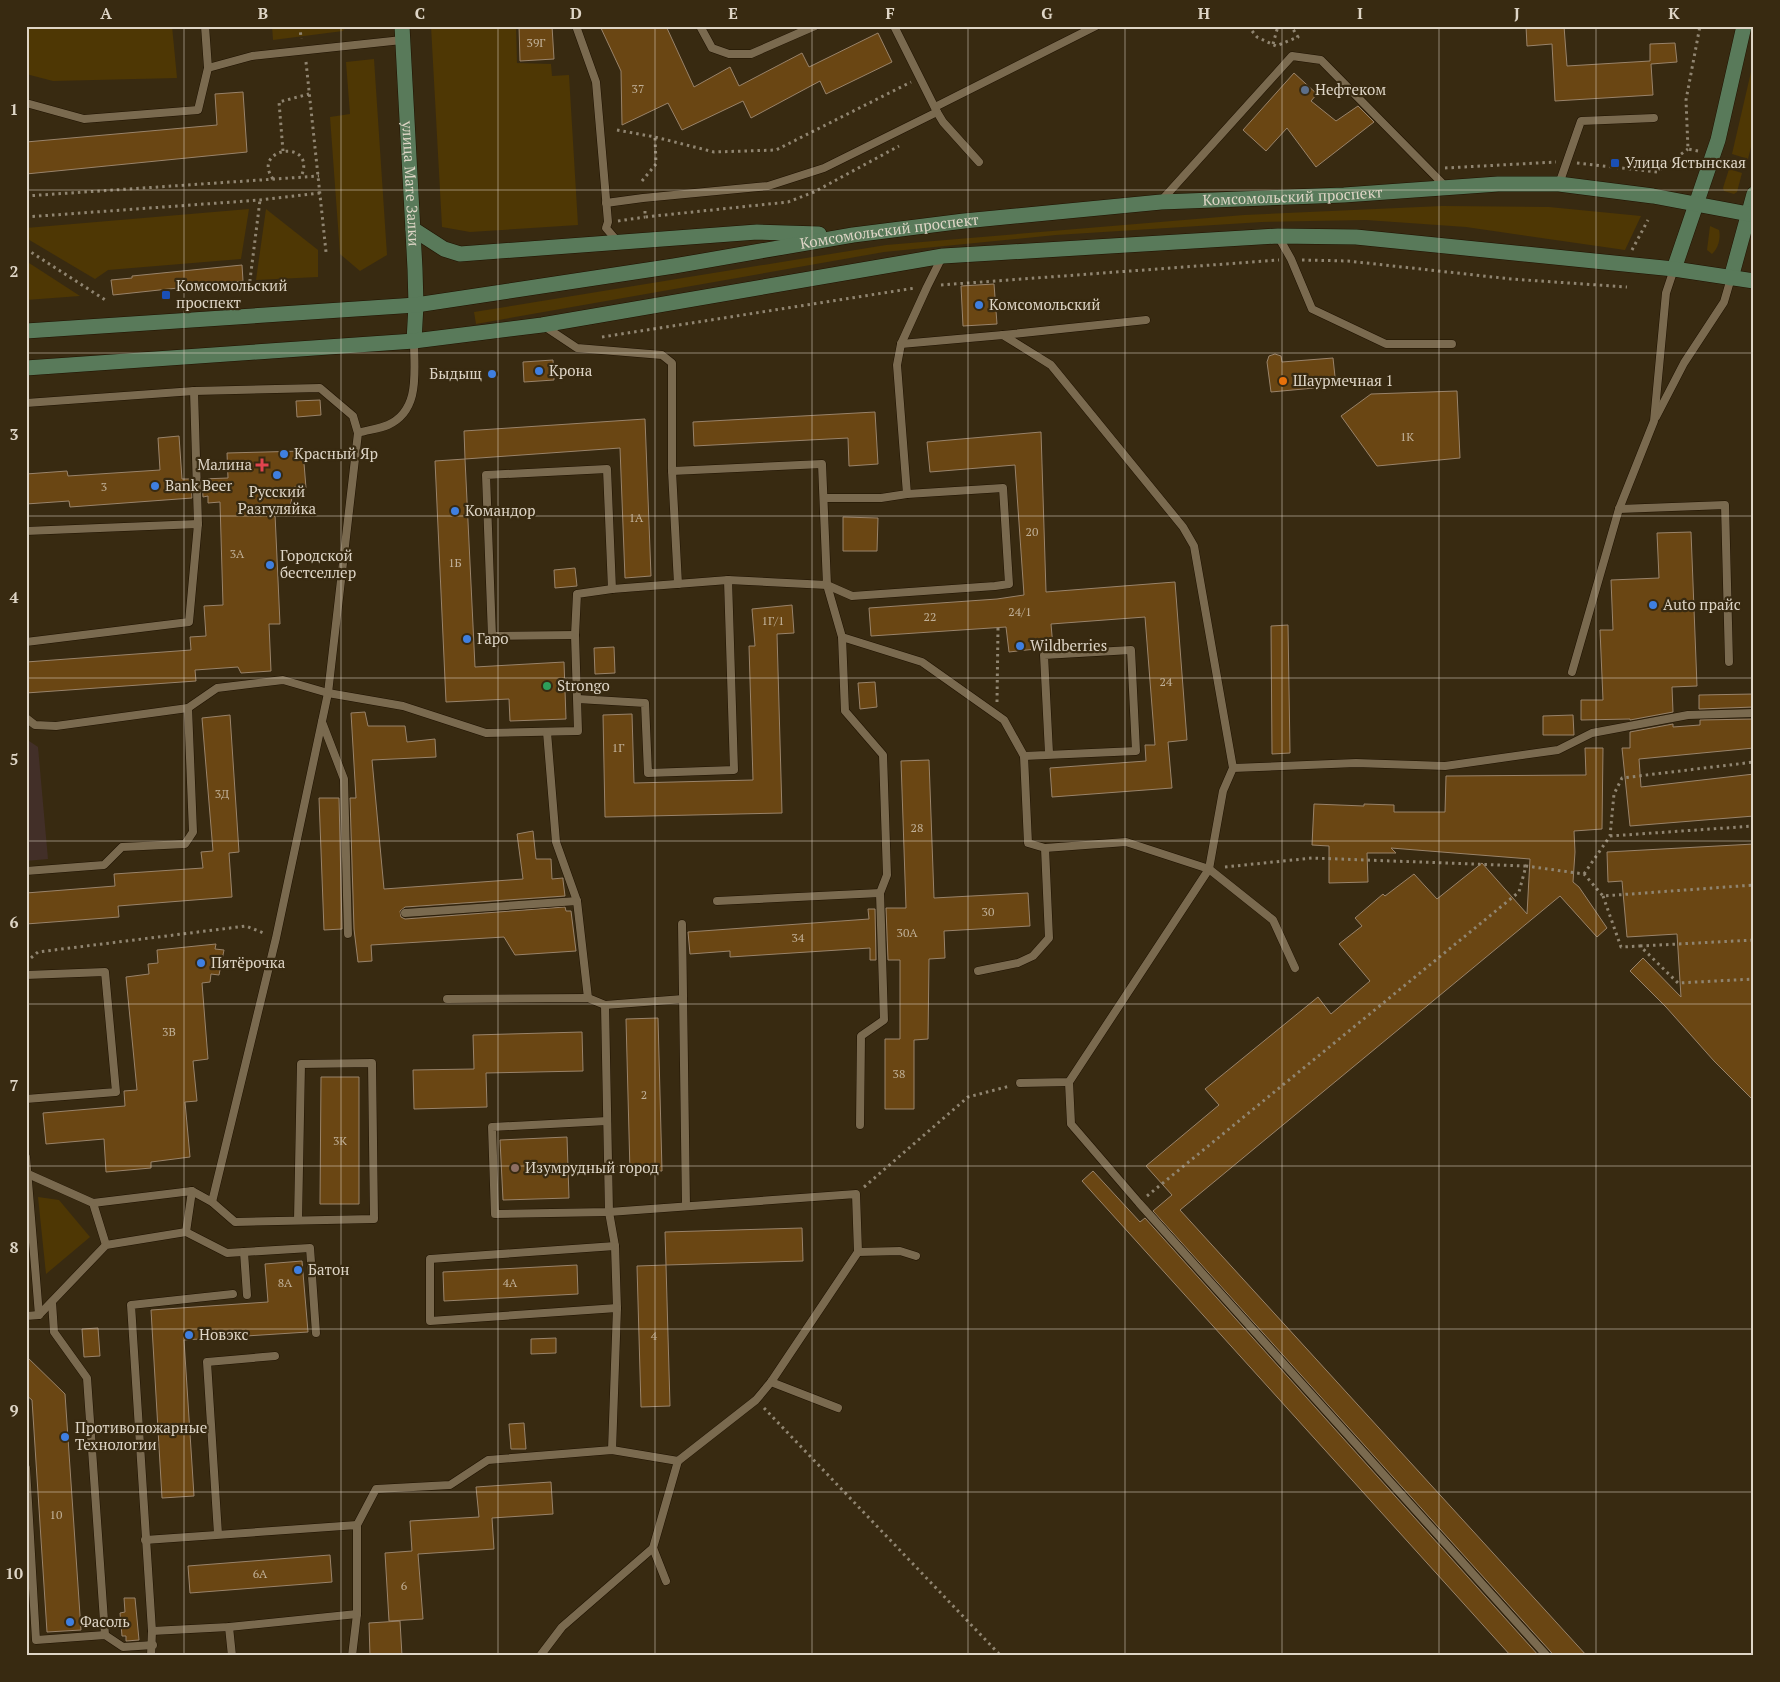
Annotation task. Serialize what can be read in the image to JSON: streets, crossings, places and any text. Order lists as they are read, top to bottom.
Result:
{
  "streets": {
    "main road": ["улица Мате Залки", "Комсомольский проспект"]
  },
  "crossings": [
    ["улица Мате Залки", "Комсомольский проспект"]
  ],
  "places": {
    "other": [
      "Нефтеком",
      "Комсомольский",
      "Крона",
      "Быдыщ",
      "Шаурмечная 1",
      "Красный Яр",
      "Русский Разгуляйка",
      "Bank Beer",
      "Командор",
      "Городской бестселлер",
      "Auto прайс",
      "Гаро",
      "Wildberries",
      "Strongo",
      "Пятёрочка",
      "Изумрудный город",
      "Батон",
      "Новэкс",
      "Противопожарные Технологии",
      "Фасоль"
    ],
    "transit": ["Улица Ястынская", "Комсомольский проспект"],
    "health": ["Малина"]
  },
  "house_numbers": [
    "39Г",
    "37",
    "1К",
    "3",
    "1А",
    "20",
    "3А",
    "1Б",
    "24/1",
    "22",
    "1Г/1",
    "24",
    "1Г",
    "3Д",
    "28",
    "30",
    "30А",
    "34",
    "3В",
    "38",
    "2",
    "3К",
    "8А",
    "4А",
    "4",
    "10",
    "6А",
    "6"
  ],
  "grid": {
    "columns": [
      "A",
      "B",
      "C",
      "D",
      "E",
      "F",
      "G",
      "H",
      "I",
      "J",
      "K"
    ],
    "rows": [
      "1",
      "2",
      "3",
      "4",
      "5",
      "6",
      "7",
      "8",
      "9",
      "10"
    ]
  }
}
